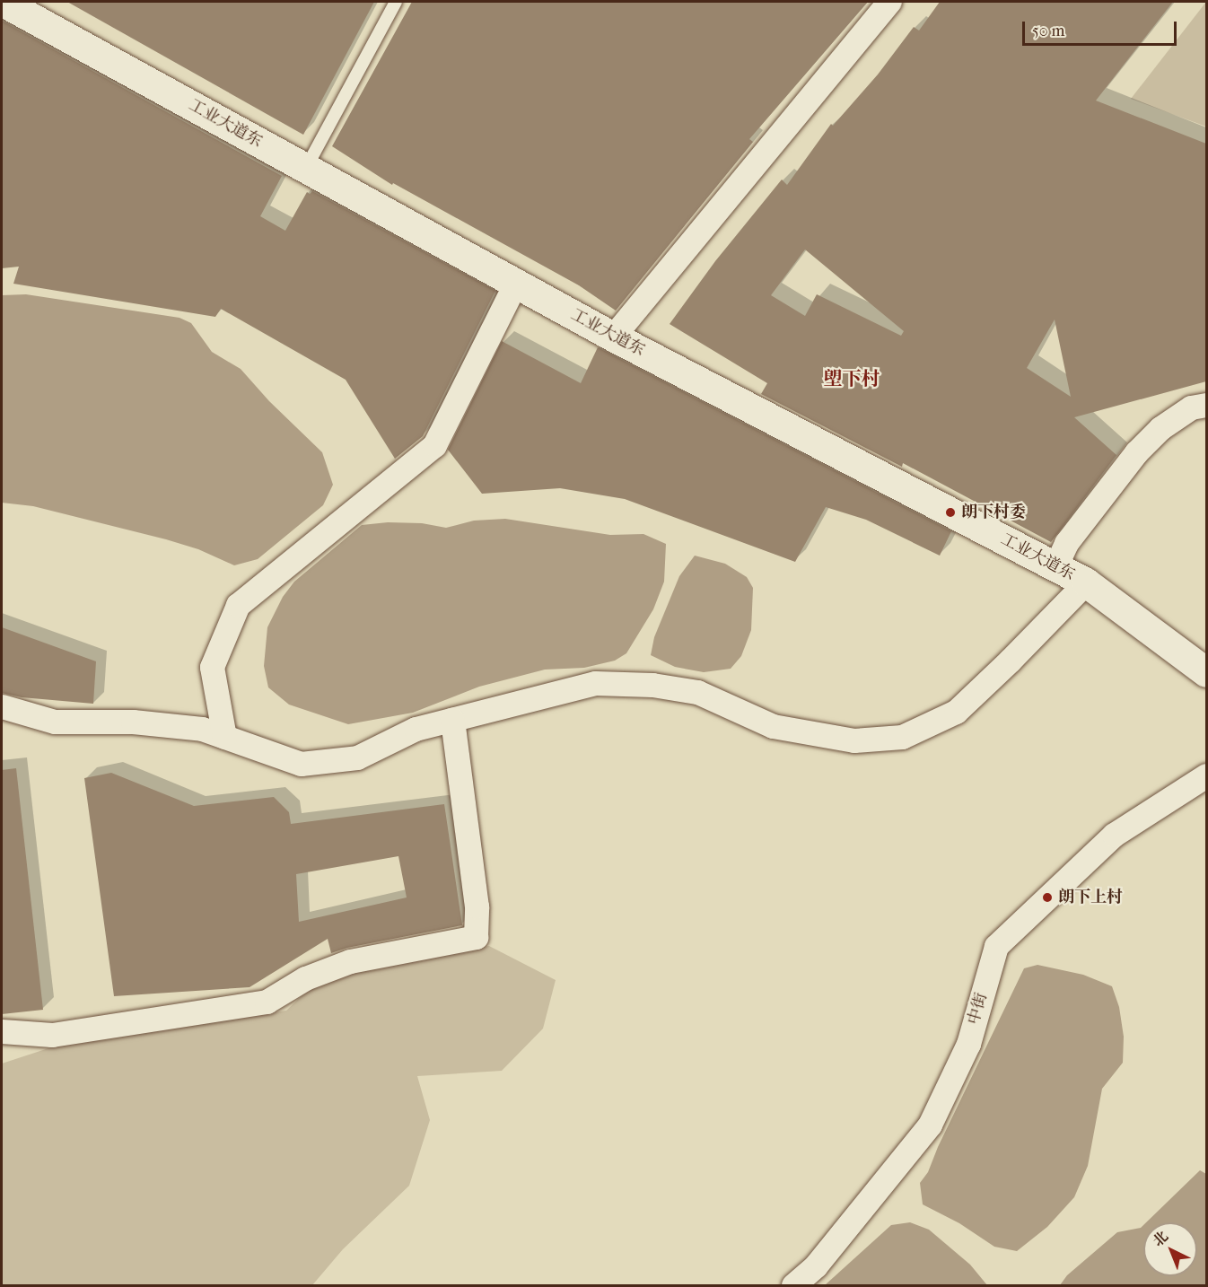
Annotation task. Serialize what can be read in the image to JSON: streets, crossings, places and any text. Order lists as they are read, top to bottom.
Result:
{
  "streets": {
    "street": ["工业大道东", "中街"]
  },
  "districts": ["塱下村"],
  "places": ["朗下村委", "朗下上村"],
  "scale_bar": "50 m",
  "north": "top left"
}
